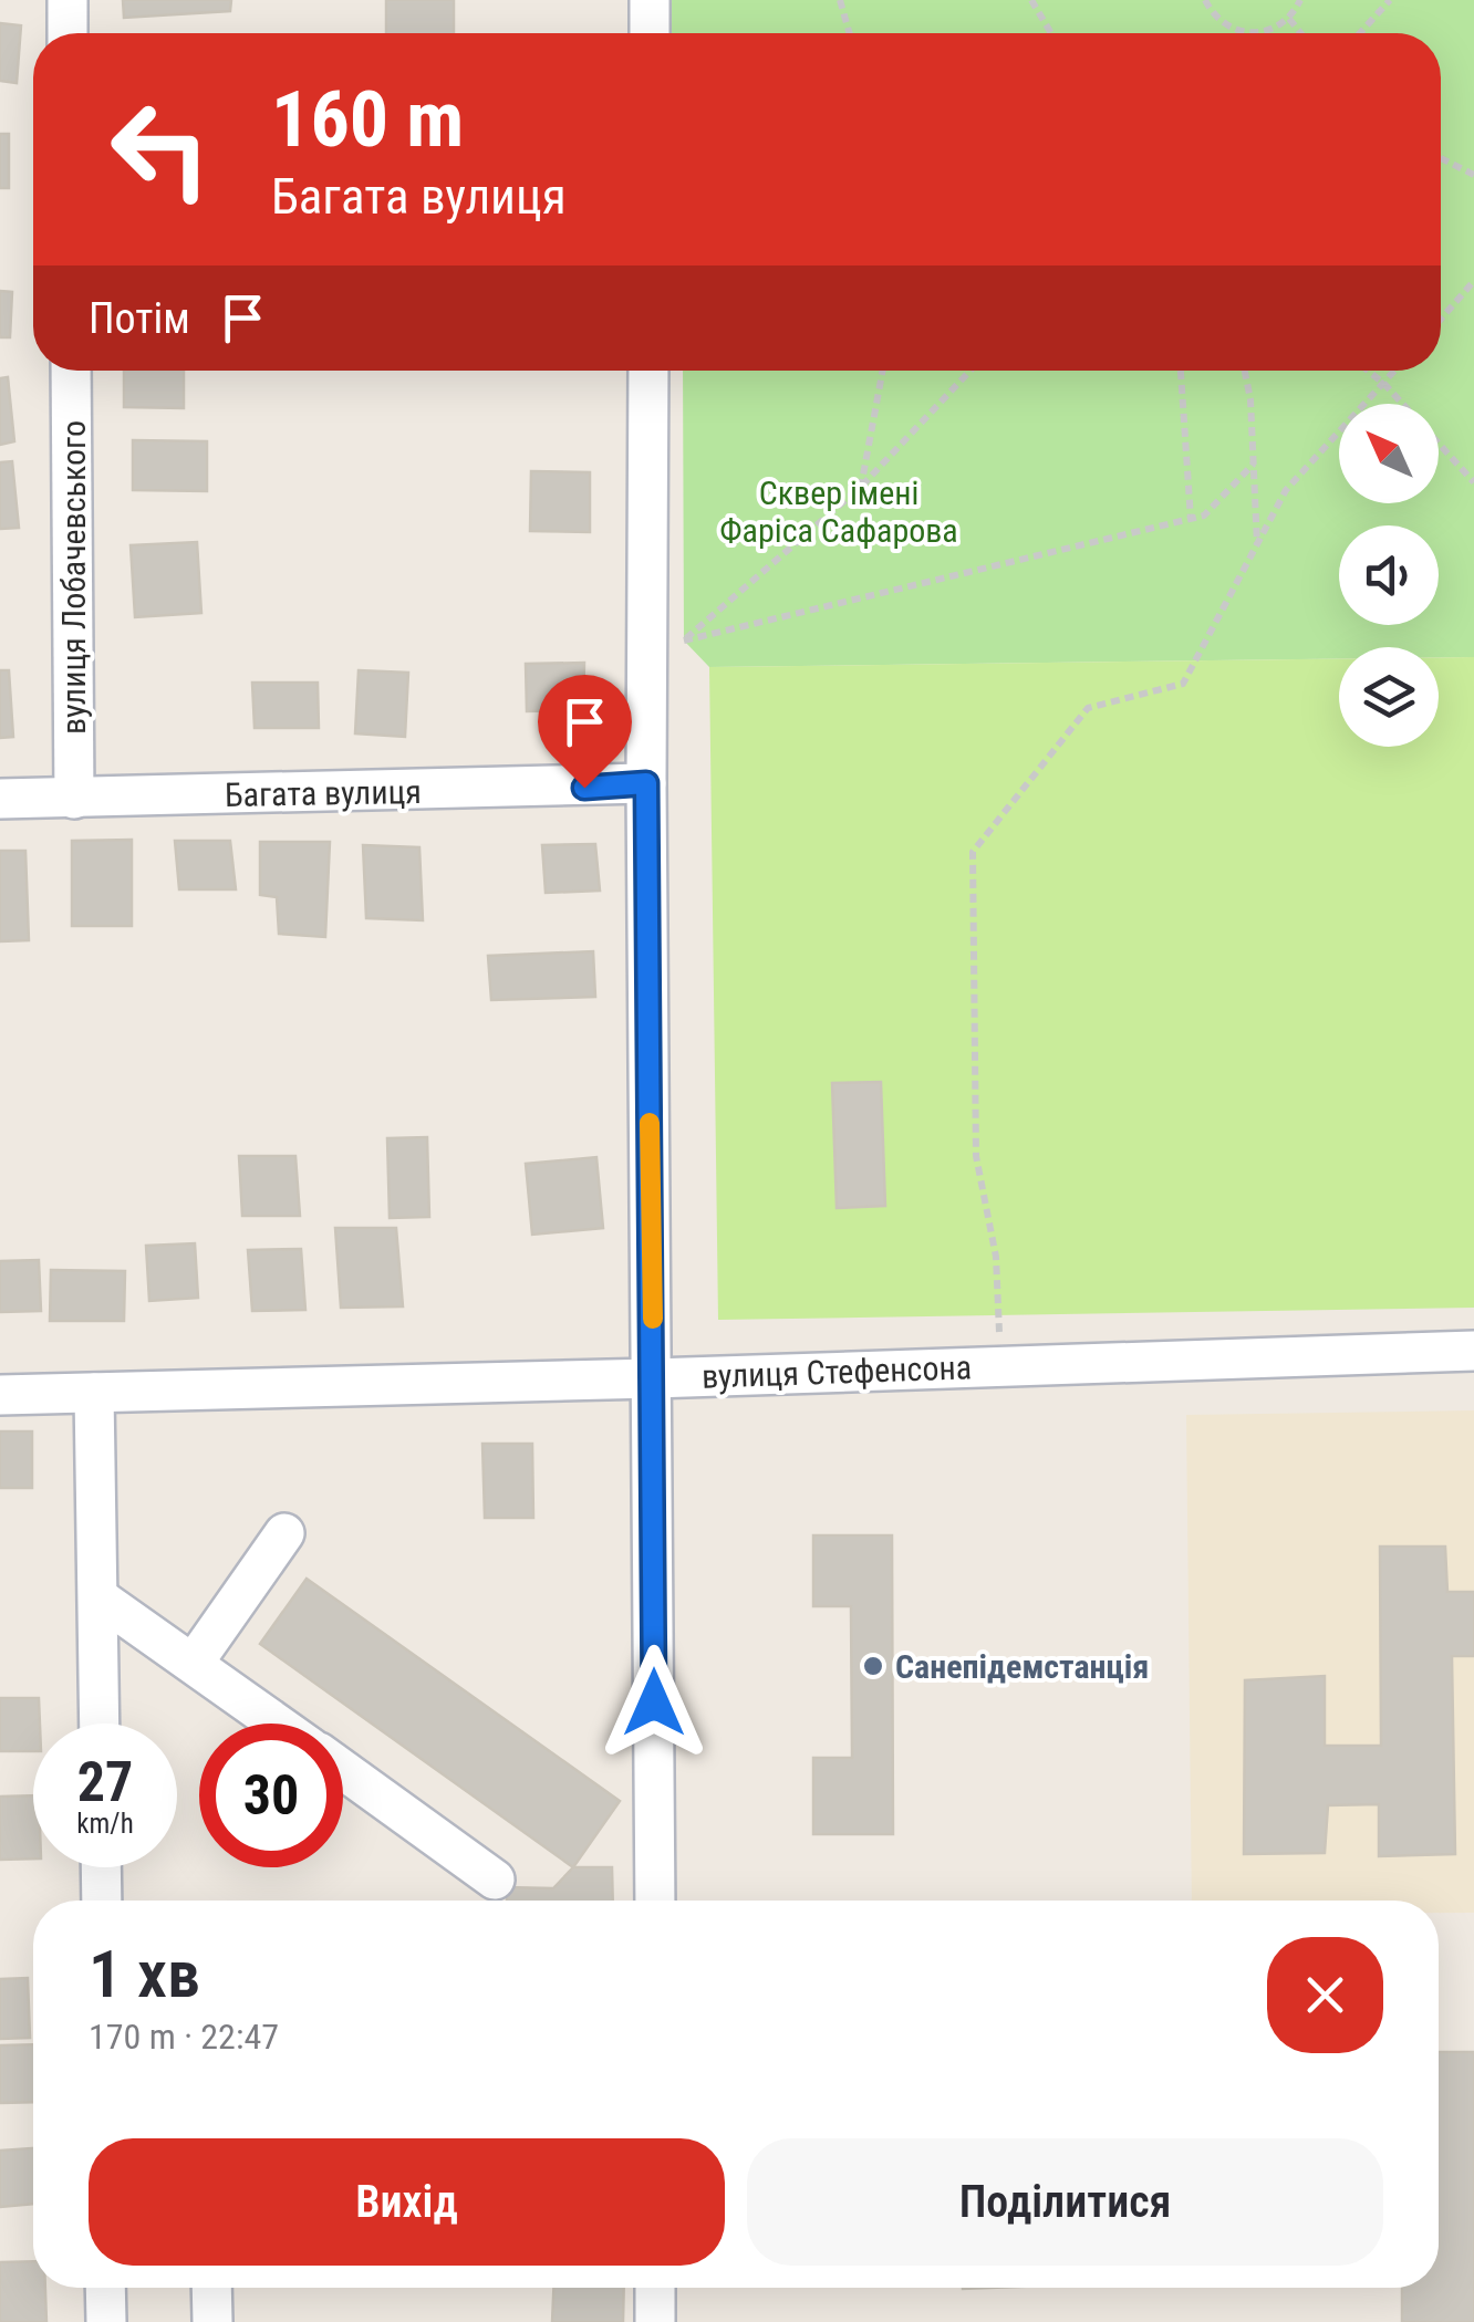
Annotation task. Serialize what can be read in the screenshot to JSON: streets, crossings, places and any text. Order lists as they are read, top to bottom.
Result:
{
  "streets": {
    "street": ["вулиця Лобачевського", "Багата вулиця", "вулиця Стефенсона"]
  },
  "crossings": [
    ["вулиця Лобачевського", "Багата вулиця"]
  ],
  "parks": ["Сквер імені Фаріса Сафарова"],
  "places": ["Санепідемстанція"],
  "north": "top left",
  "page": {
    "turn": ["160 m", "Багата вулиця"],
    "then": "Потім",
    "speed": "27 km/h",
    "limit": "30",
    "heading": ["1 хв", "170 m · 22:47"],
    "buttons": ["Вихід", "Поділитися"]
  }
}
